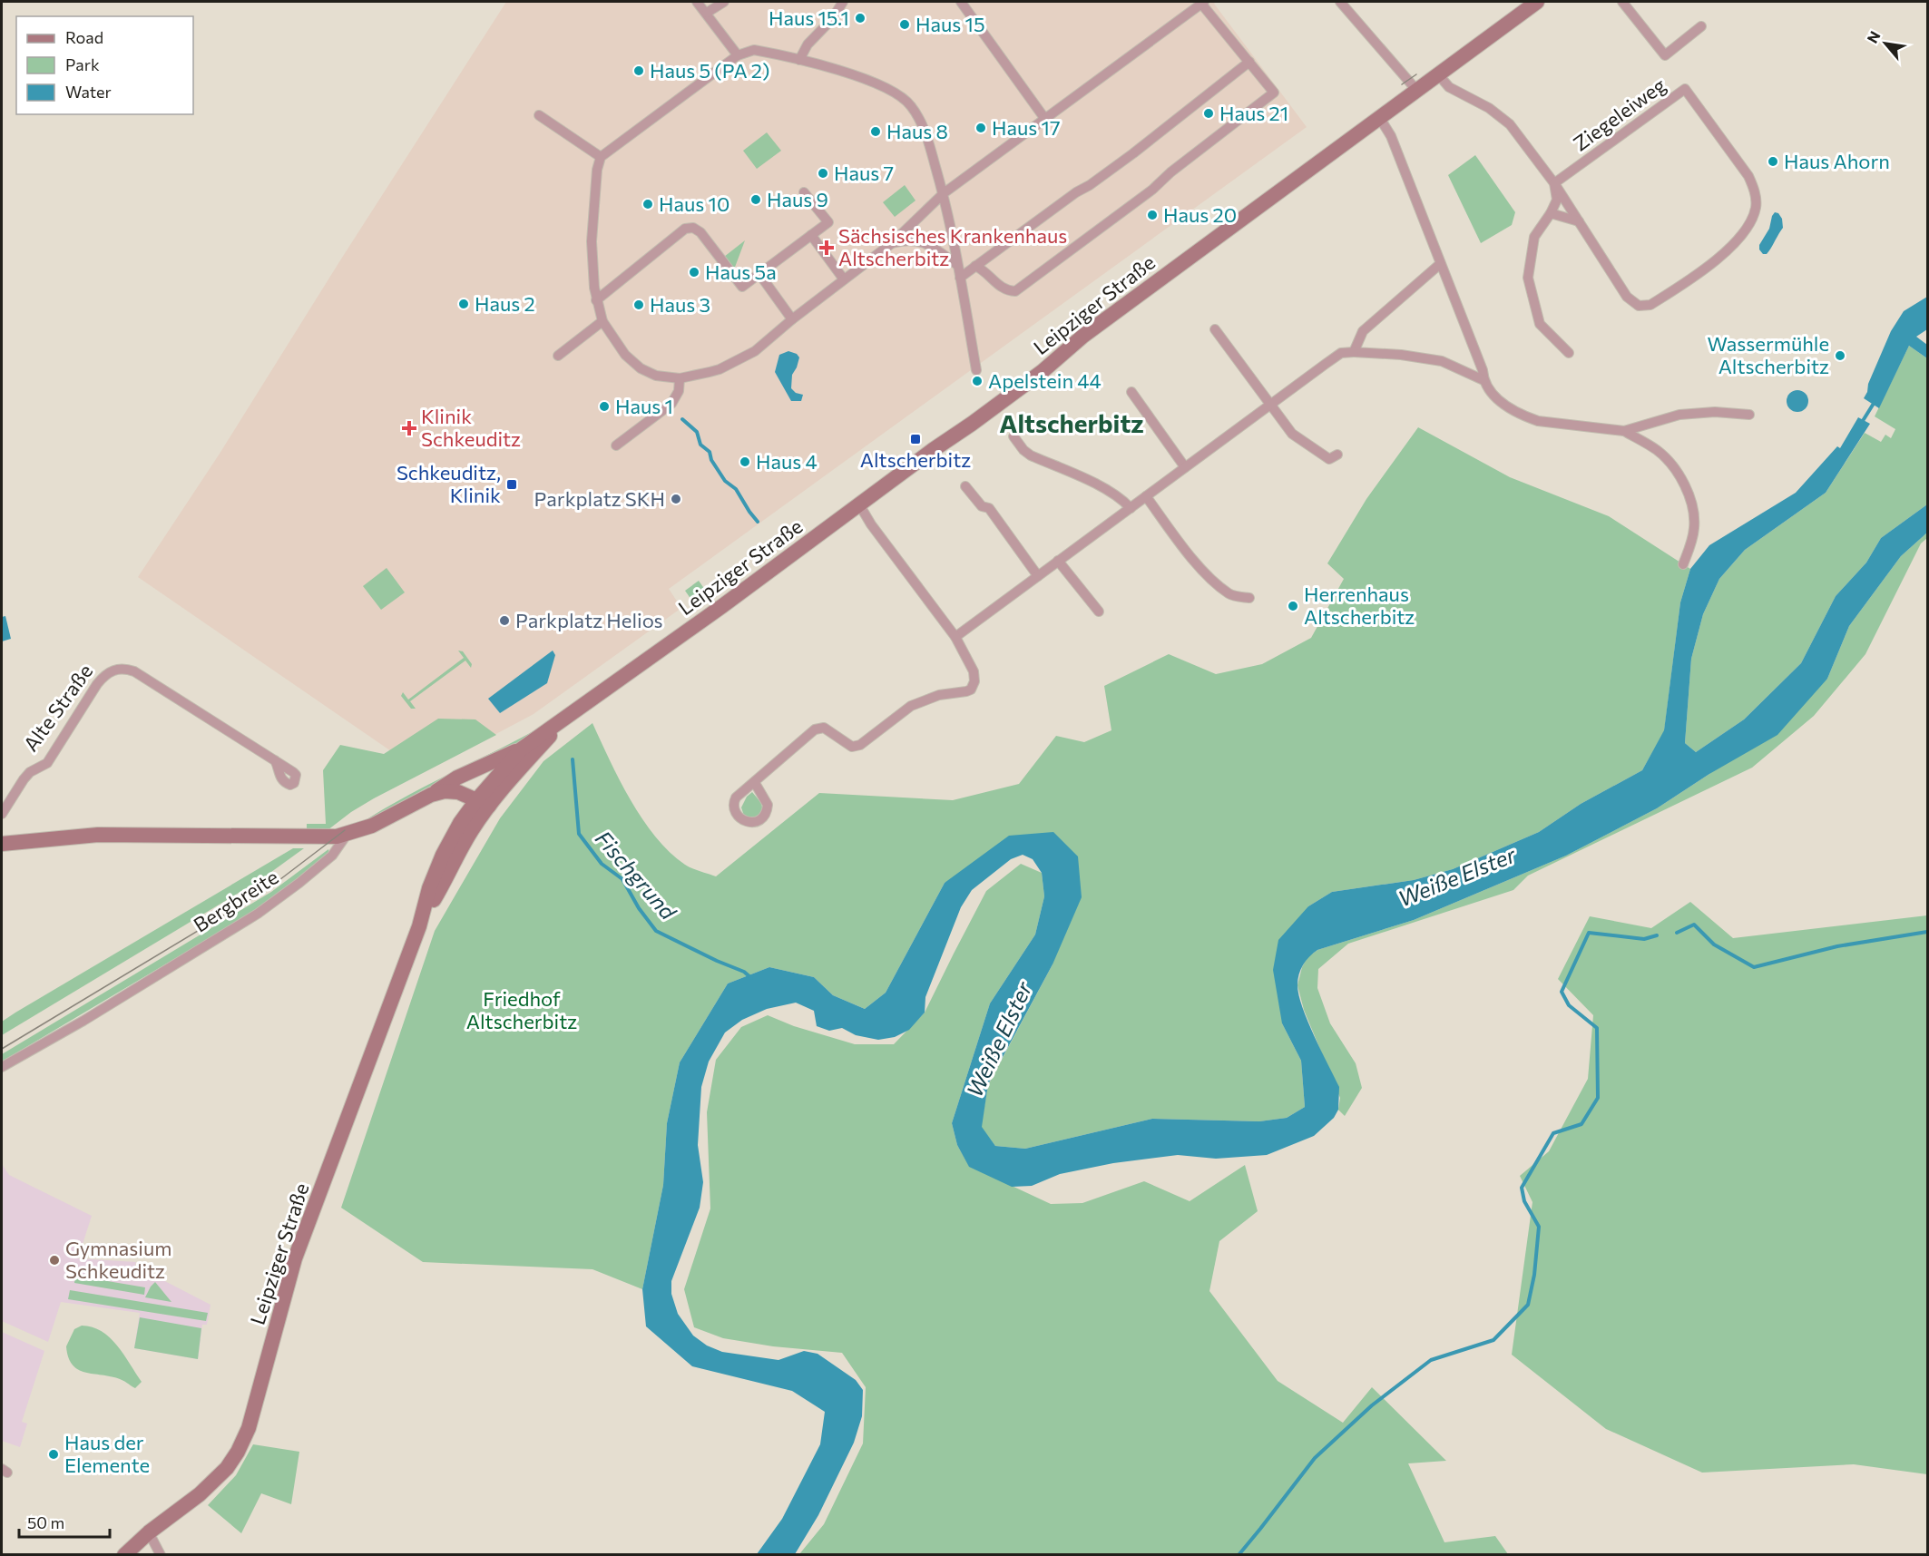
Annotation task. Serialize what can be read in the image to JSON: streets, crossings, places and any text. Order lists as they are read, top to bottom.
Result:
{
  "streets": {
    "street": [
      "Ziegeleiweg",
      "Leipziger Straße",
      "Alte Straße",
      "Bergbreite"
    ]
  },
  "crossings": [
    ["Ziegeleiweg", "Leipziger Straße"]
  ],
  "districts": ["Altscherbitz"],
  "water": ["Fischgrund", "Weiße Elster"],
  "parks": ["Friedhof Altscherbitz"],
  "places": {
    "other": [
      "Haus 15.1",
      "Haus 15",
      "Haus 5 (PA 2)",
      "Haus 21",
      "Haus 17",
      "Haus 8",
      "Haus Ahorn",
      "Haus 7",
      "Haus 9",
      "Haus 10",
      "Haus 20",
      "Haus 5a",
      "Haus 2",
      "Haus 3",
      "Wassermühle Altscherbitz",
      "Apelstein 44",
      "Haus 1",
      "Haus 4",
      "Parkplatz SKH",
      "Herrenhaus Altscherbitz",
      "Parkplatz Helios",
      "Gymnasium Schkeuditz",
      "Haus der Elemente"
    ],
    "health": ["Sächsisches Krankenhaus Altscherbitz", "Klinik Schkeuditz"],
    "transit": ["Altscherbitz", "Schkeuditz, Klinik"]
  },
  "legend": ["Road", "Park", "Water"],
  "scale_bar": "50 m",
  "north": "top left"
}
